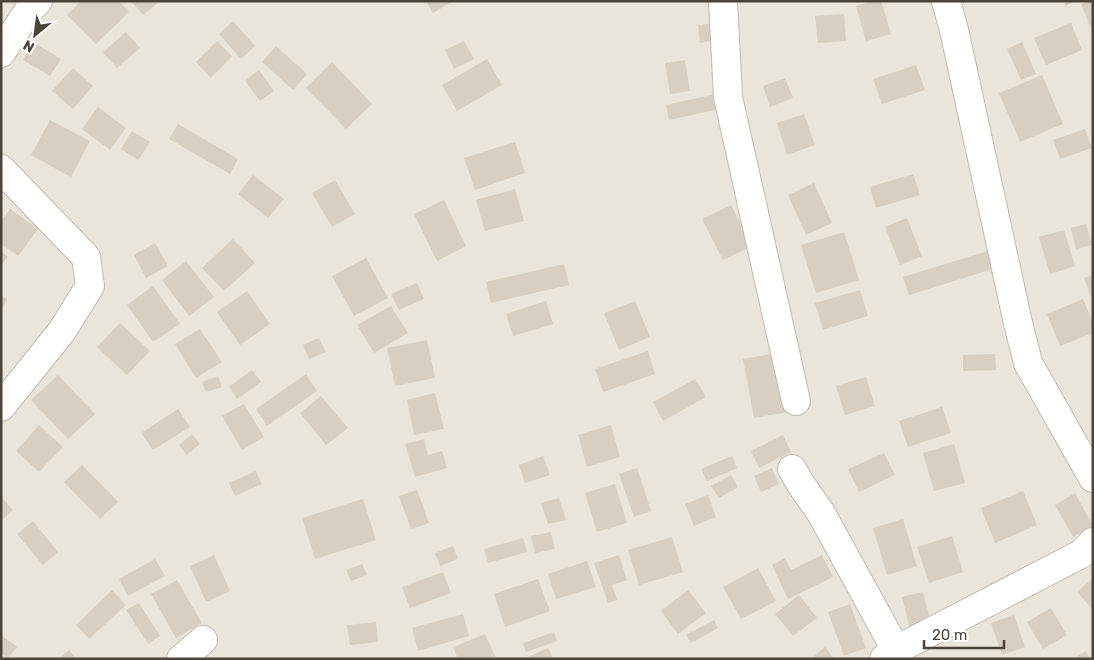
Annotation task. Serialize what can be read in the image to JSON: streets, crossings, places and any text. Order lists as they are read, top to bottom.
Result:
{
  "scale_bar": "20 m",
  "north": "bottom left"
}
